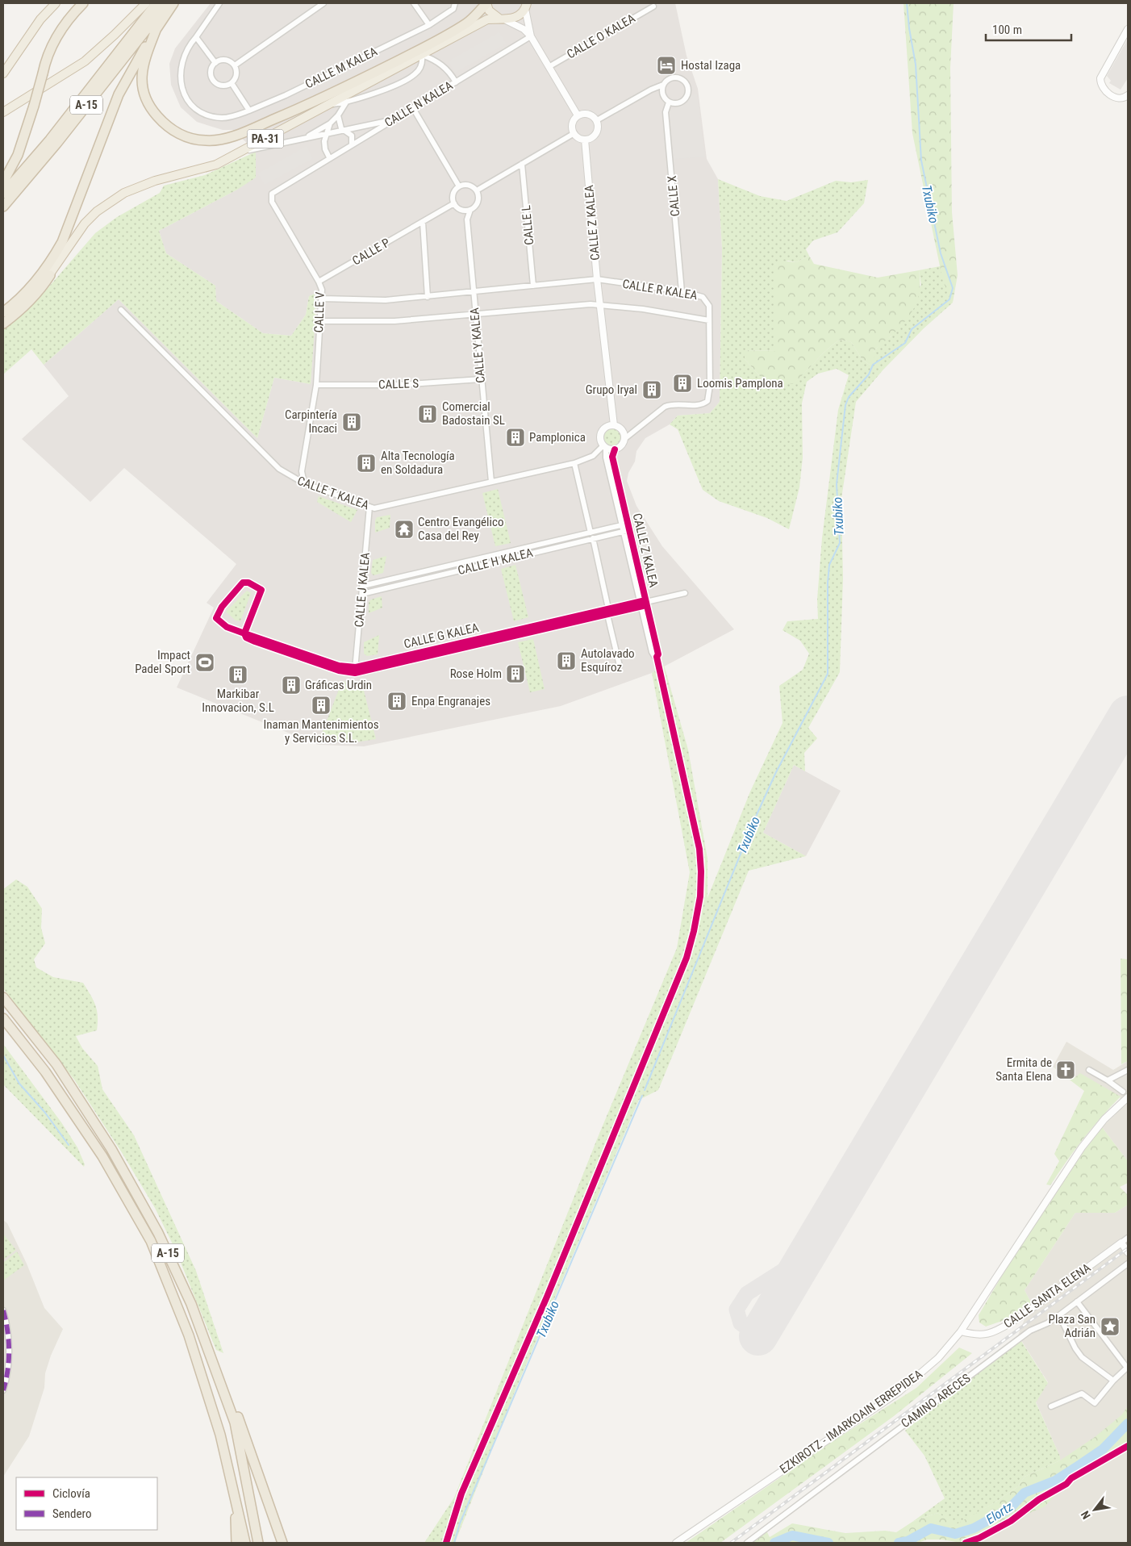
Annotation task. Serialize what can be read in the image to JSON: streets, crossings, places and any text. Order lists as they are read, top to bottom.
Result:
{
  "streets": {
    "highway": ["A-15", "PA-31"],
    "street": [
      "CALLE O KALEA",
      "CALLE M KALEA",
      "CALLE N KALEA",
      "CALLE X",
      "CALLE Z KALEA",
      "CALLE L",
      "CALLE P",
      "CALLE R KALEA",
      "CALLE V",
      "CALLE Y KALEA",
      "CALLE S",
      "CALLE T KALEA",
      "CALLE H KALEA",
      "CALLE J KALEA",
      "CALLE G KALEA",
      "CALLE SANTA ELENA",
      "CAMINO ARECES",
      "EZKIROTZ - IMARKOAIN ERREPIDEA"
    ]
  },
  "crossings": [
    ["CALLE N KALEA", "CALLE V"],
    ["CALLE X", "CALLE R KALEA"],
    ["CALLE Z KALEA", "CALLE R KALEA"],
    ["CALLE Z KALEA", "CALLE T KALEA"],
    ["CALLE Z KALEA", "CALLE H KALEA"],
    ["CALLE Z KALEA", "CALLE G KALEA"],
    ["CALLE L", "CALLE R KALEA"],
    ["CALLE P", "CALLE V"],
    ["CALLE P", "CALLE Y KALEA"],
    ["CALLE R KALEA", "CALLE V"],
    ["CALLE R KALEA", "CALLE Y KALEA"],
    ["CALLE V", "CALLE S"],
    ["CALLE V", "CALLE T KALEA"],
    ["CALLE Y KALEA", "CALLE S"],
    ["CALLE Y KALEA", "CALLE T KALEA"],
    ["CALLE T KALEA", "CALLE J KALEA"],
    ["CALLE H KALEA", "CALLE J KALEA"],
    ["CALLE J KALEA", "CALLE G KALEA"],
    ["CALLE SANTA ELENA", "EZKIROTZ - IMARKOAIN ERREPIDEA"]
  ],
  "water": ["Txubiko", "Elortz"],
  "places": {
    "hotel": ["Hostal Izaga"],
    "building": [
      "Loomis Pamplona",
      "Grupo Iryal",
      "Comercial Badostain SL",
      "Carpintería Incaci",
      "Pamplonica",
      "Alta Tecnología en Soldadura",
      "Autolavado Esquíroz",
      "Rose Holm",
      "Markibar Innovacion, S.L",
      "Gráficas Urdin",
      "Enpa Engranajes",
      "Inaman Mantenimientos y Servicios S.L."
    ],
    "temple": ["Centro Evangélico Casa del Rey"],
    "sports": ["Impact Padel Sport"],
    "church": ["Ermita de Santa Elena"],
    "place": ["Plaza San Adrián"]
  },
  "legend": ["Ciclovía", "Sendero"],
  "scale_bar": "100 m",
  "north": "bottom left"
}
